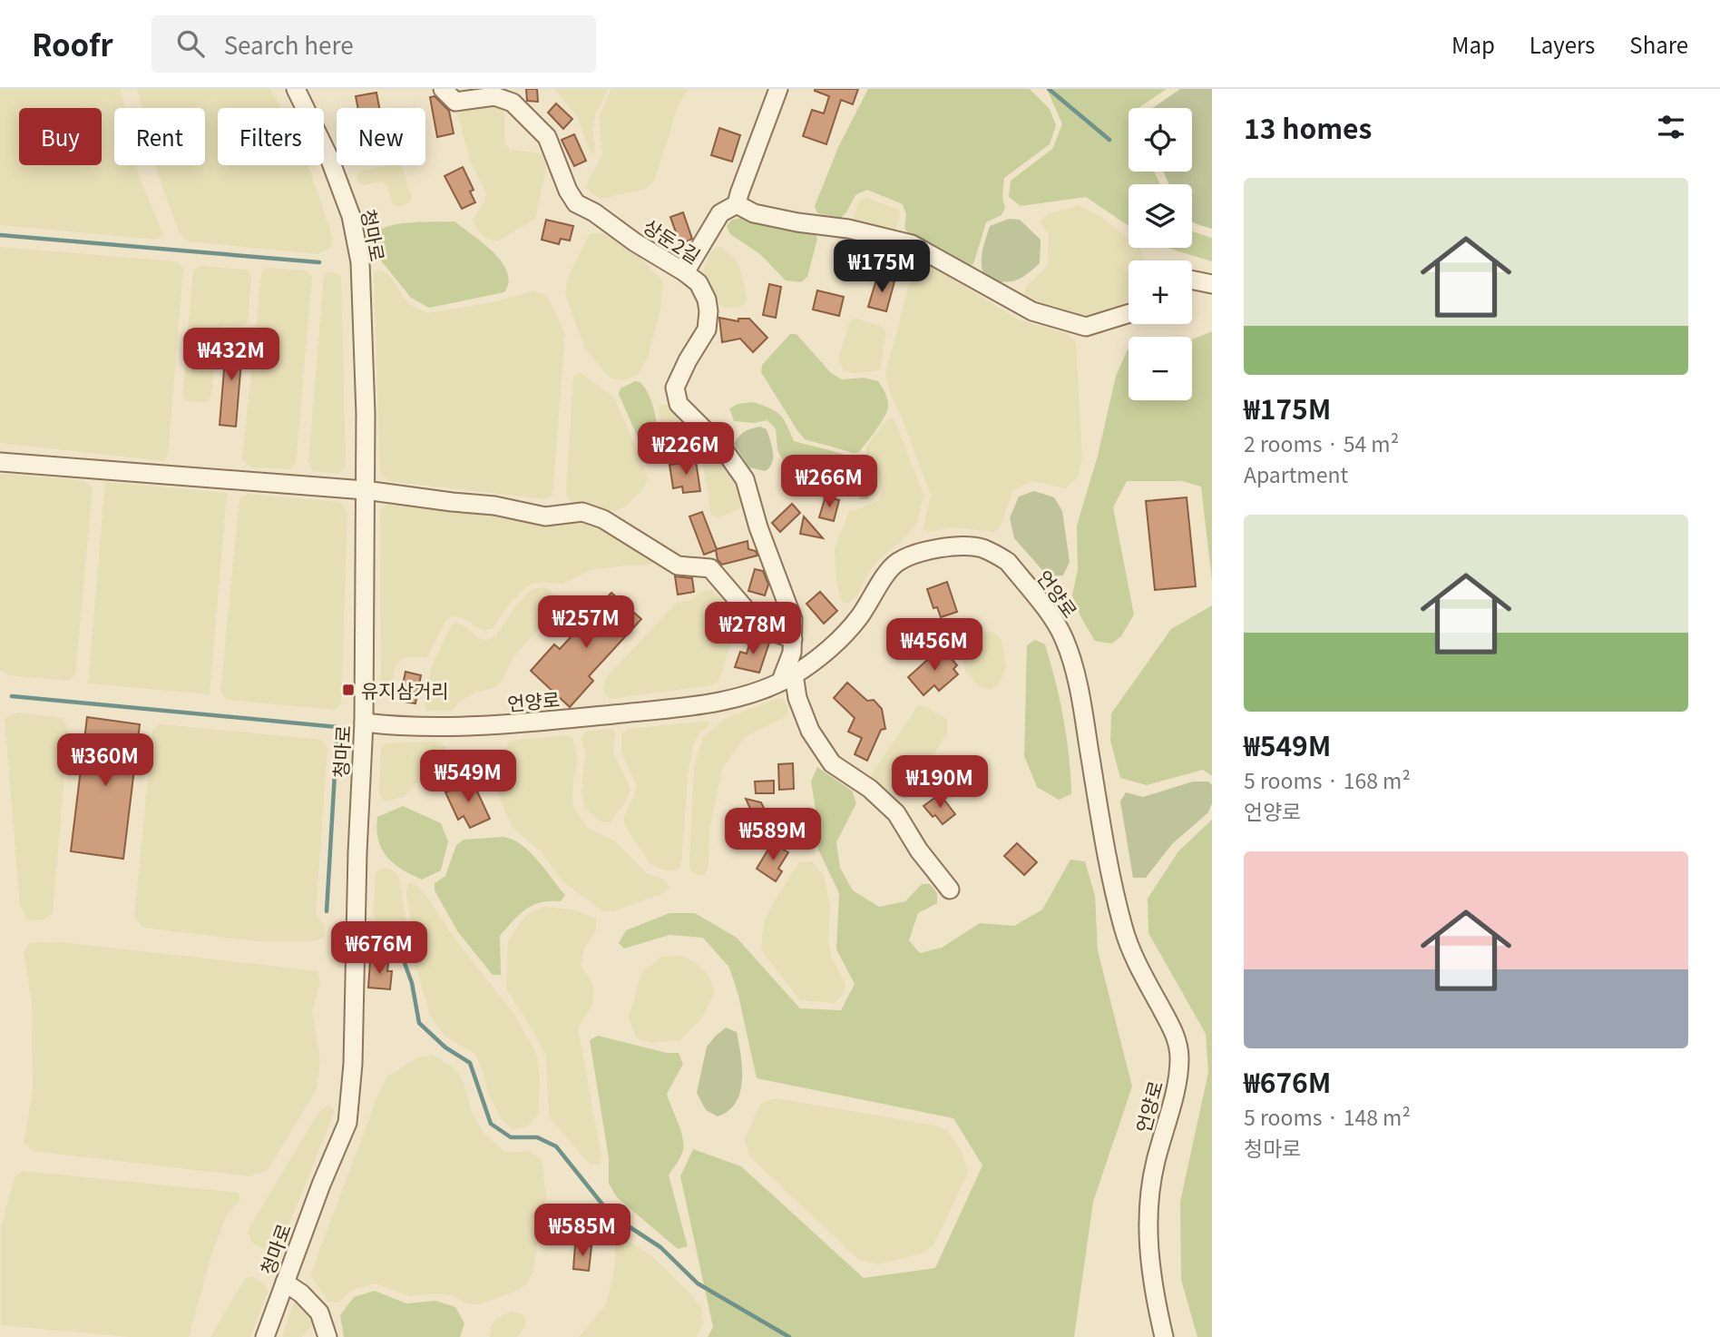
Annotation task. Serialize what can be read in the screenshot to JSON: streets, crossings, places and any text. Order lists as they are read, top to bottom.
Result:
{
  "streets": {
    "street": ["청마로", "상둔2길", "언양로"]
  },
  "crossings": [
    ["청마로", "언양로"],
    ["상둔2길", "언양로"]
  ],
  "places": {
    "transit": ["유지삼거리"]
  },
  "page": {
    "header": "Roofr",
    "search": "Search here",
    "nav": ["Map", "Layers", "Share"],
    "heading": "13 homes",
    "map_buttons": ["+", "−"],
    "chip": [
      "Buy",
      "Rent",
      "Filters",
      "New"
    ],
    "list": [
      {
        "name": "₩175M",
        "note": "2 rooms · 54 m² · Apartment"
      },
      {
        "name": "₩549M",
        "note": "5 rooms · 168 m² · 언양로"
      },
      {
        "name": "₩676M",
        "note": "5 rooms · 148 m² · 청마로"
      }
    ],
    "price": [
      "₩175M",
      "₩432M",
      "₩226M",
      "₩266M",
      "₩257M",
      "₩278M",
      "₩456M",
      "₩360M",
      "₩549M",
      "₩190M",
      "₩589M",
      "₩676M",
      "₩585M"
    ]
  }
}
